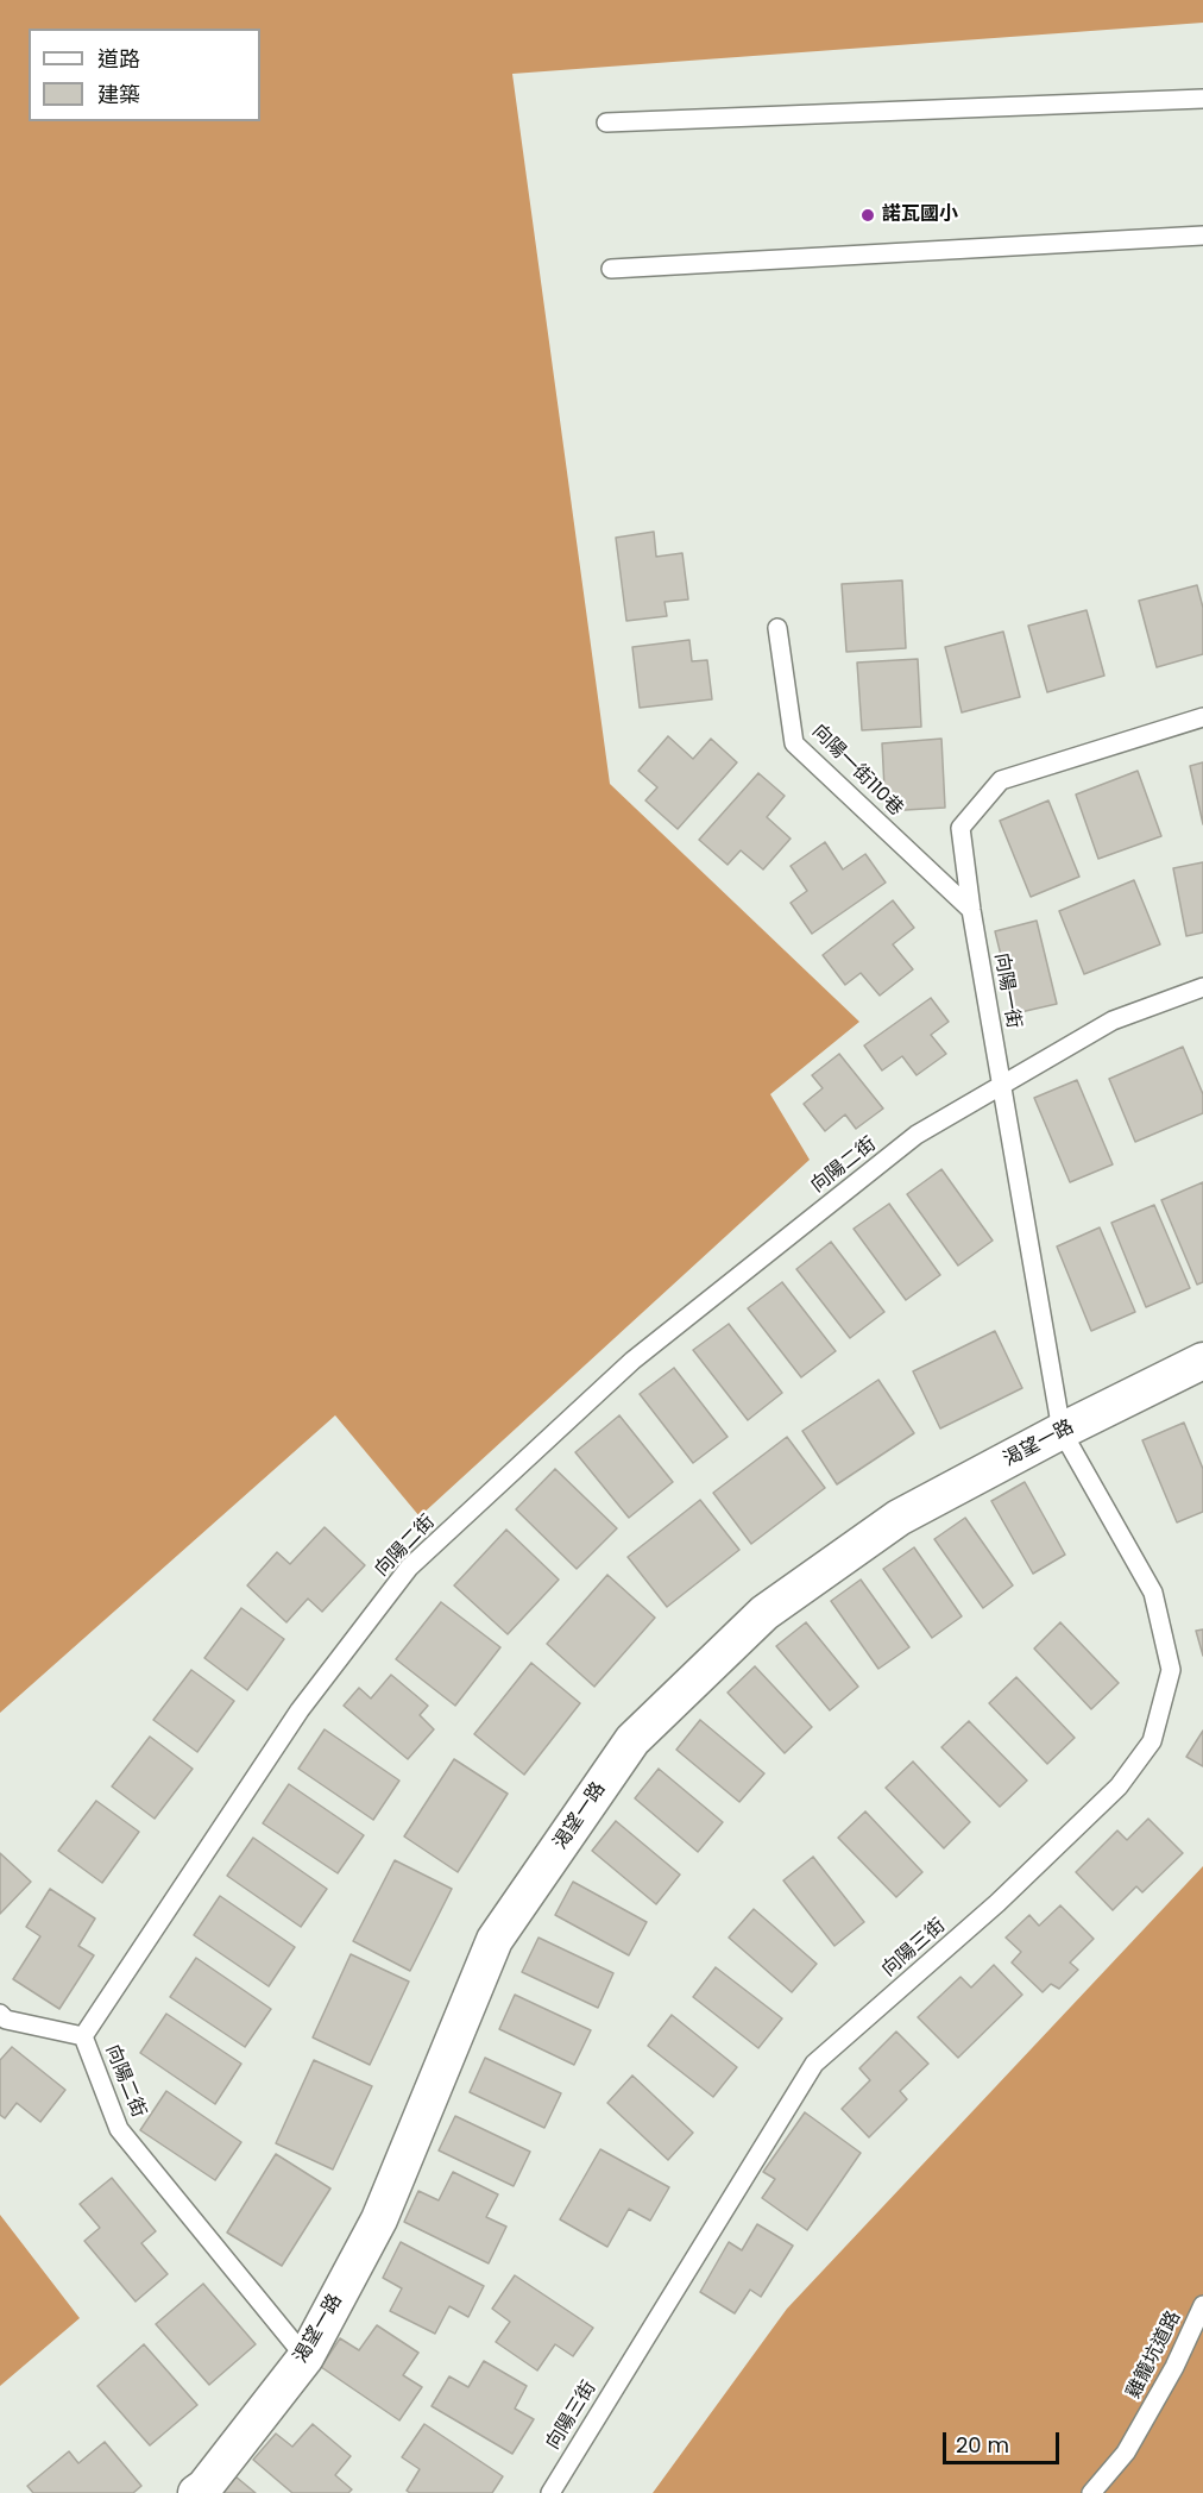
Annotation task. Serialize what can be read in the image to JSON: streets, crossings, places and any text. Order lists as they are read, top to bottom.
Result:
{
  "streets": {
    "street": ["渴望一路"],
    "lane": [
      "向陽一街110巷",
      "向陽一街",
      "向陽二街",
      "向陽三街",
      "雞籠坑道路"
    ]
  },
  "crossings": [
    ["向陽一街110巷", "向陽一街"],
    ["向陽一街", "向陽二街"],
    ["向陽一街", "渴望一路"],
    ["向陽一街", "向陽三街"],
    ["向陽二街", "渴望一路"],
    ["渴望一路", "向陽三街"]
  ],
  "places": ["諾瓦國小"],
  "legend": ["道路", "建築"],
  "scale_bar": "20 m"
}
